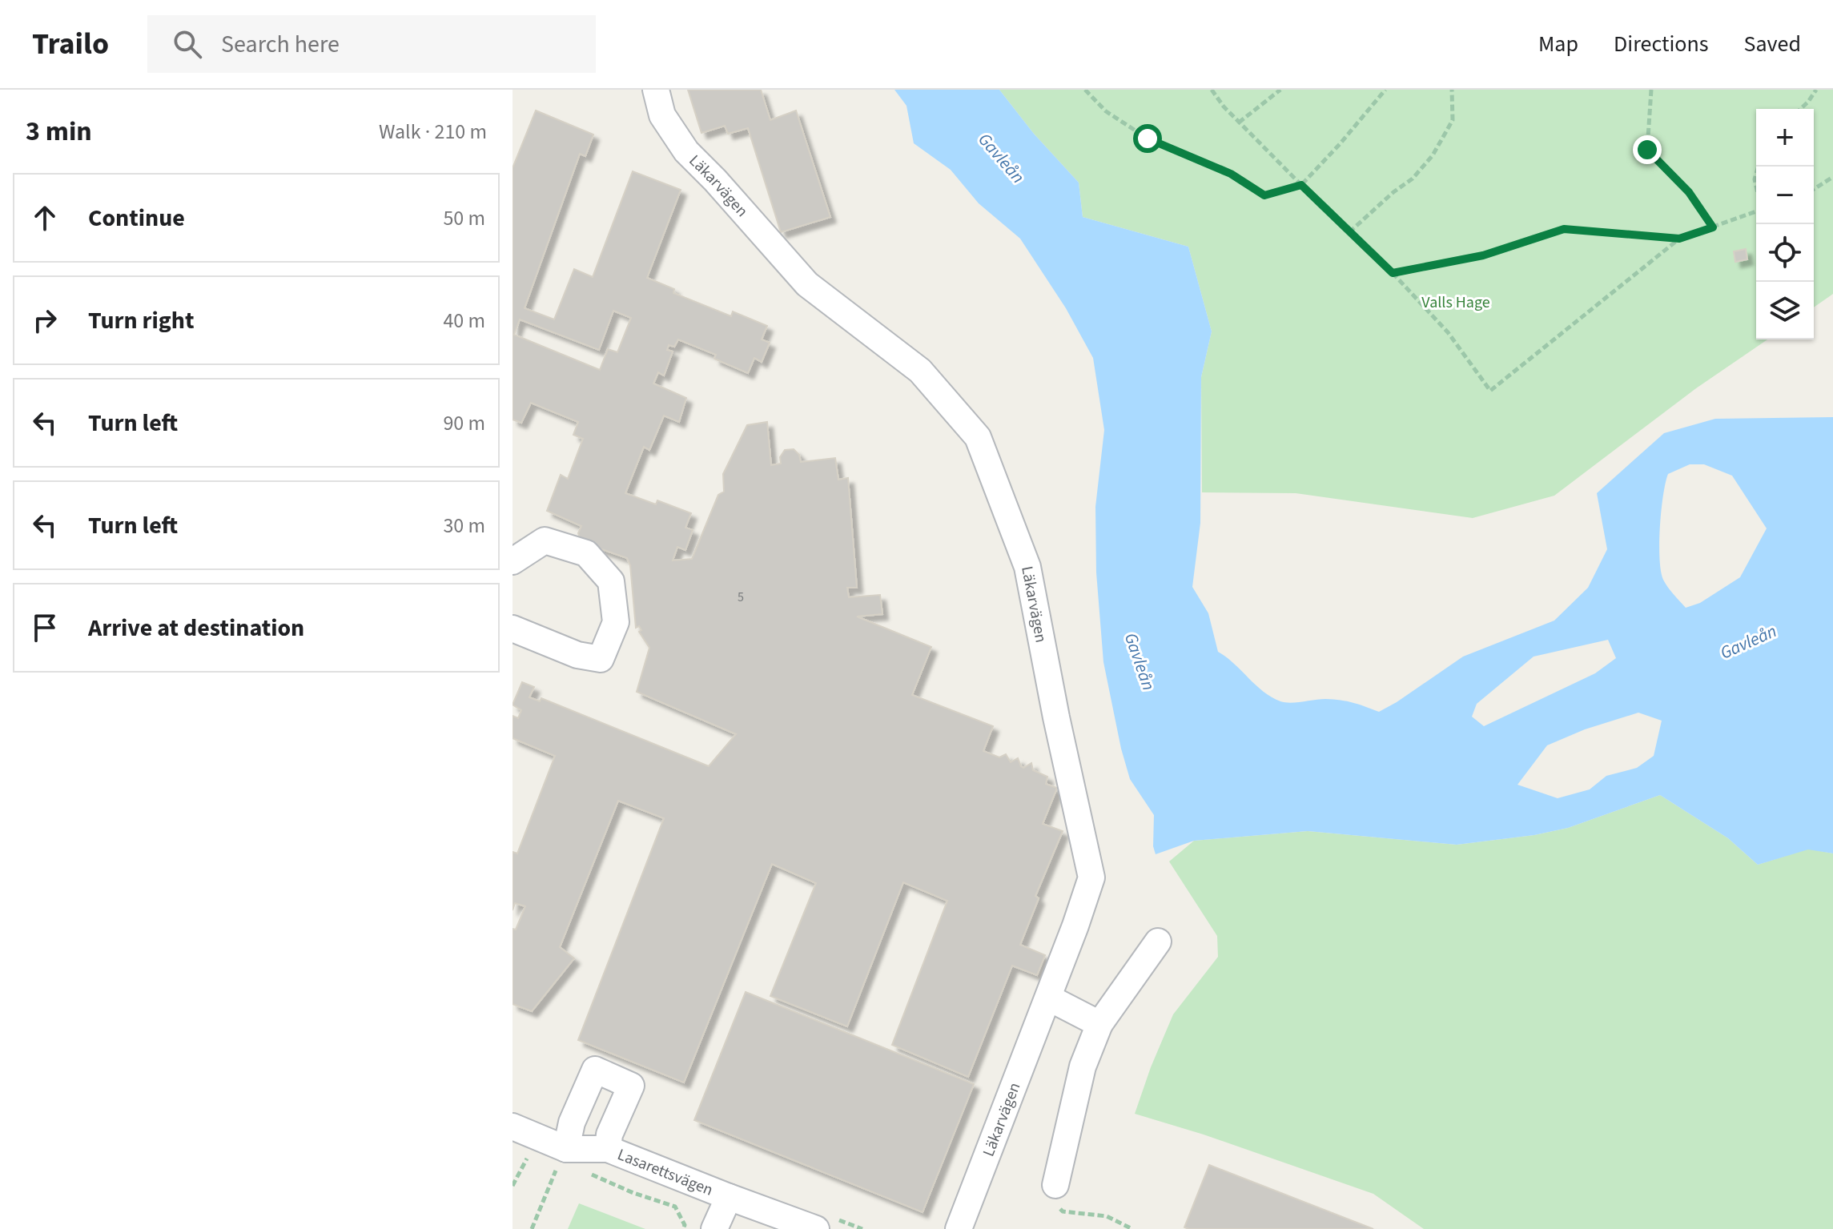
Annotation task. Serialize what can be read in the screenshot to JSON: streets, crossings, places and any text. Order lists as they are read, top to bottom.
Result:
{
  "streets": {
    "street": ["Läkarvägen", "Lasarettsvägen"]
  },
  "water": ["Gavleån"],
  "parks": ["Valls Hage"],
  "house_numbers": ["5"],
  "page": {
    "header": "Trailo",
    "search": "Search here",
    "nav": ["Map", "Directions", "Saved"],
    "heading": ["3 min", "Walk · 210 m"],
    "map_buttons": ["+", "−"],
    "list": [
      ["Continue", "50 m"],
      ["Turn right", "40 m"],
      ["Turn left", "90 m"],
      ["Turn left", "30 m"],
      "Arrive at destination"
    ]
  }
}
